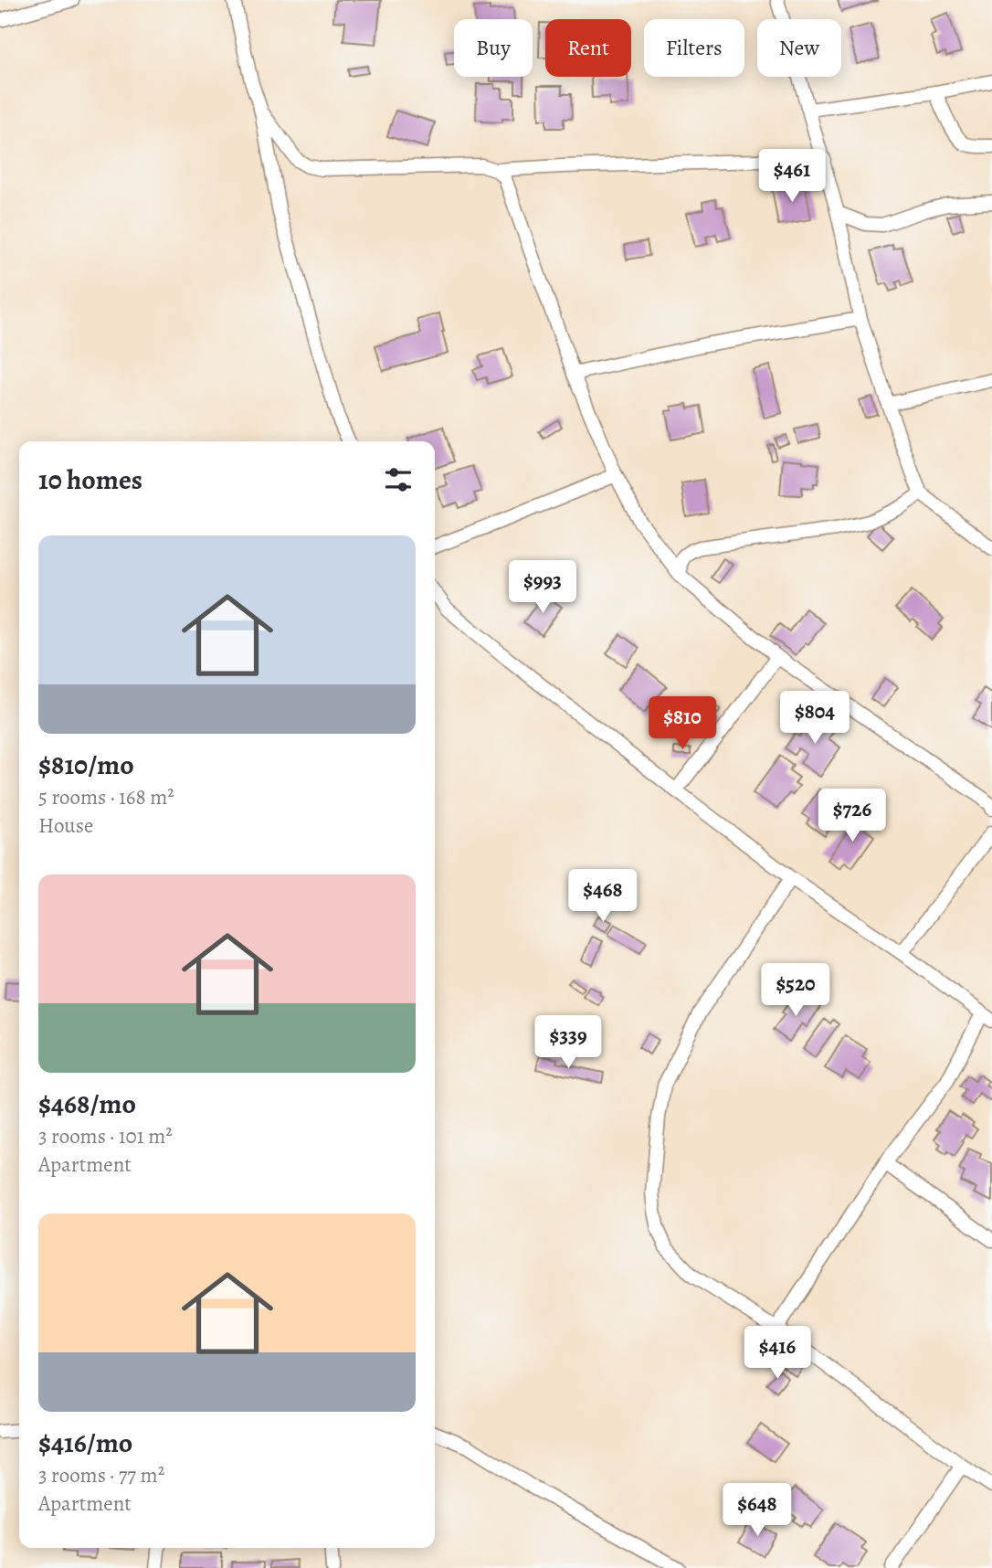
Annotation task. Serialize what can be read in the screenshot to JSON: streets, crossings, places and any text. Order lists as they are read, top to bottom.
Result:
{
  "page": {
    "chip": [
      "Buy",
      "Rent",
      "Filters",
      "New"
    ],
    "price": [
      "$461",
      "$993",
      "$804",
      "$810",
      "$726",
      "$468",
      "$520",
      "$339",
      "$416",
      "$648"
    ],
    "heading": "10 homes",
    "list": [
      {
        "name": "$810/mo",
        "note": "5 rooms · 168 m² · House"
      },
      {
        "name": "$468/mo",
        "note": "3 rooms · 101 m² · Apartment"
      },
      {
        "name": "$416/mo",
        "note": "3 rooms · 77 m² · Apartment"
      }
    ]
  }
}
